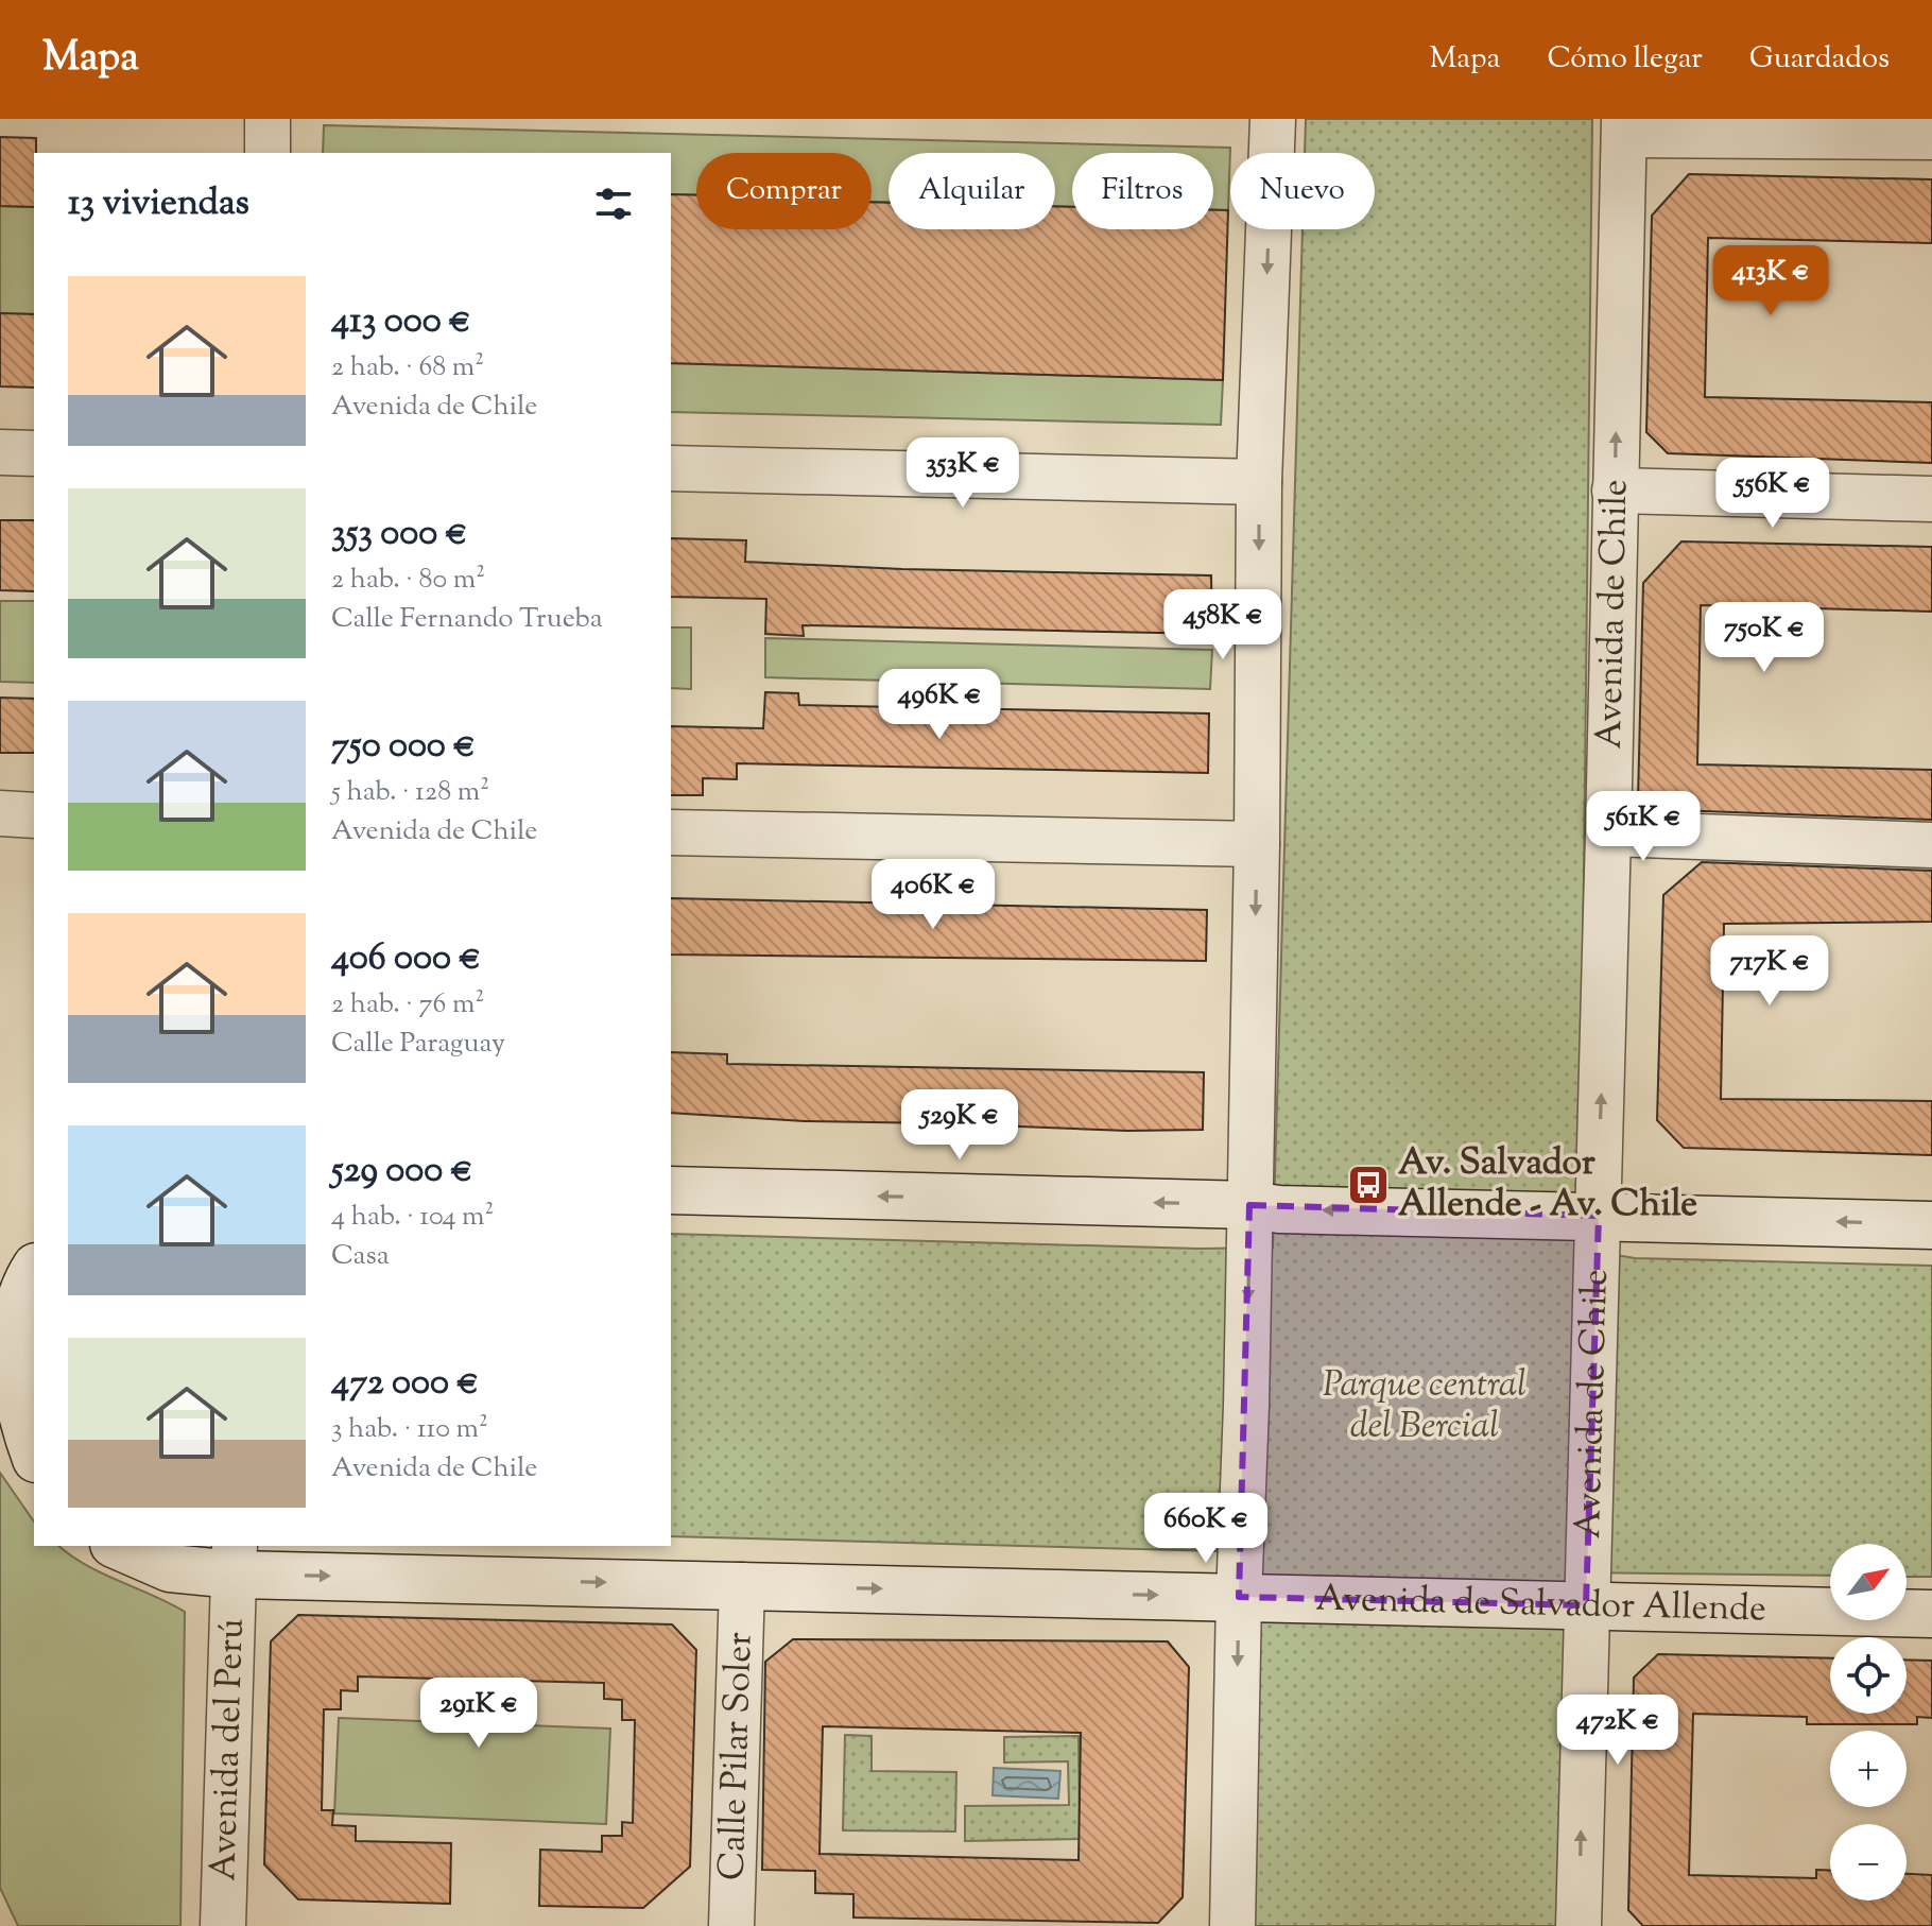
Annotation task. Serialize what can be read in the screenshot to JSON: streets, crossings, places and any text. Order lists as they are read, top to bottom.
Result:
{
  "streets": {
    "street": [
      "Avenida de Chile",
      "Avenida de Salvador Allende",
      "Avenida del Perú",
      "Calle Pilar Soler"
    ]
  },
  "crossings": [
    ["Avenida de Chile", "Avenida de Salvador Allende"],
    ["Avenida de Salvador Allende", "Avenida del Perú"],
    ["Avenida de Salvador Allende", "Calle Pilar Soler"]
  ],
  "parks": ["Parque central del Bercial"],
  "places": {
    "bus stop": ["Av. Salvador Allende - Av. Chile"]
  },
  "north": "top right",
  "page": {
    "header": "Mapa",
    "nav": ["Mapa", "Cómo llegar", "Guardados"],
    "chip": [
      "Comprar",
      "Alquilar",
      "Filtros",
      "Nuevo"
    ],
    "heading": "13 viviendas",
    "price": [
      "413K €",
      "353K €",
      "556K €",
      "458K €",
      "750K €",
      "496K €",
      "561K €",
      "406K €",
      "717K €",
      "529K €",
      "660K €",
      "291K €",
      "472K €"
    ],
    "list": [
      {
        "name": "413 000 €",
        "note": "2 hab. · 68 m² · Avenida de Chile"
      },
      {
        "name": "353 000 €",
        "note": "2 hab. · 80 m² · Calle Fernando Trueba"
      },
      {
        "name": "750 000 €",
        "note": "5 hab. · 128 m² · Avenida de Chile"
      },
      {
        "name": "406 000 €",
        "note": "2 hab. · 76 m² · Calle Paraguay"
      },
      {
        "name": "529 000 €",
        "note": "4 hab. · 104 m² · Casa"
      },
      {
        "name": "472 000 €",
        "note": "3 hab. · 110 m² · Avenida de Chile"
      }
    ],
    "map_buttons": ["+", "−"]
  }
}
